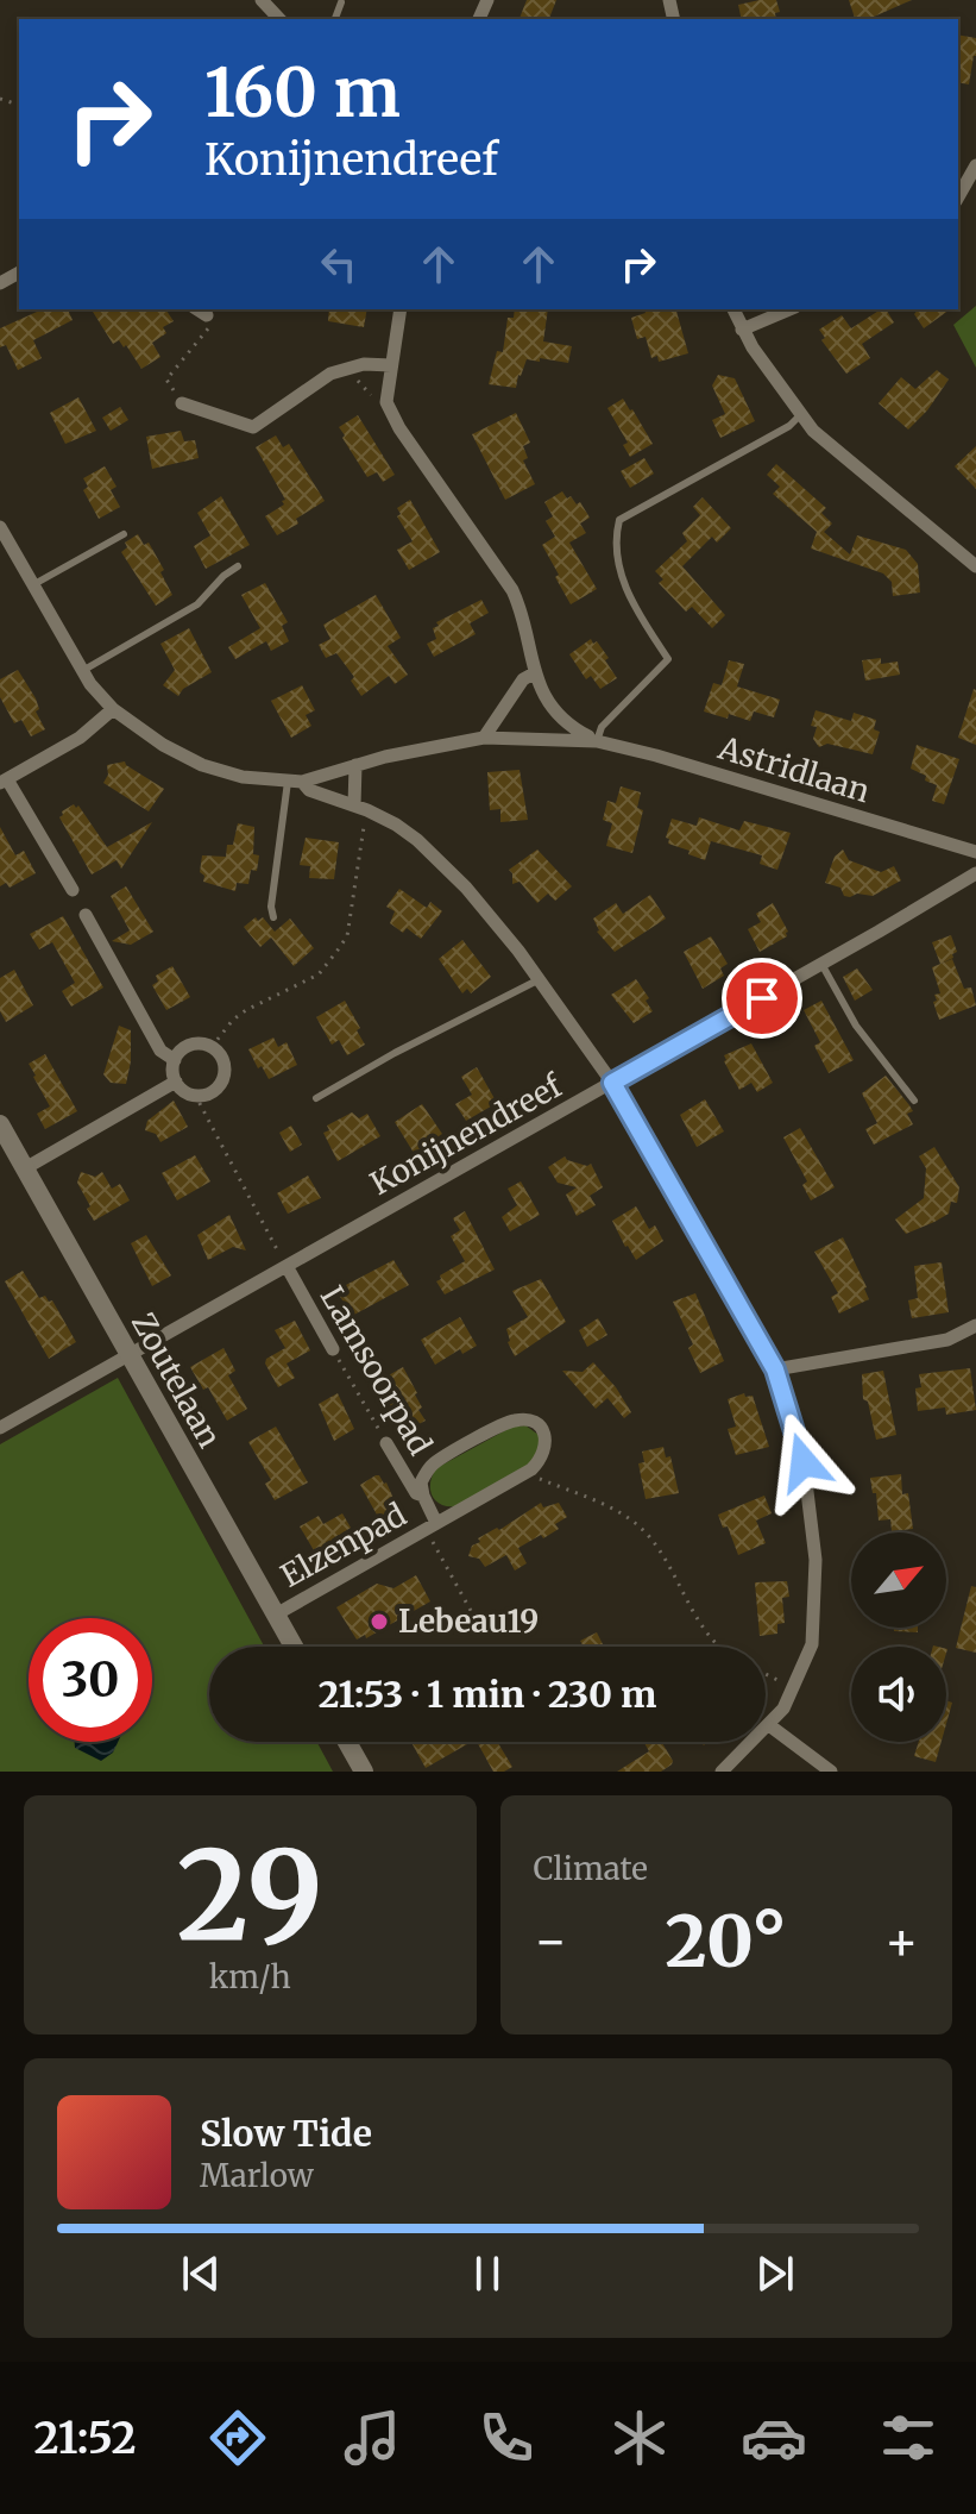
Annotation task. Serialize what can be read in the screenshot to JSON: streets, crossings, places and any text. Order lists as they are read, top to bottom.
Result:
{
  "streets": {
    "street": [
      "Astridlaan",
      "Konijnendreef",
      "Lamsoorpad",
      "Zoutelaan",
      "Elzenpad"
    ]
  },
  "crossings": [
    ["Konijnendreef", "Lamsoorpad"],
    ["Konijnendreef", "Zoutelaan"],
    ["Lamsoorpad", "Elzenpad"],
    ["Zoutelaan", "Elzenpad"]
  ],
  "places": ["Lebeau19"],
  "north": "top right",
  "page": {
    "turn": ["160 m", "Konijnendreef"],
    "limit": "30",
    "trip": "21:53 · 1 min · 230 m",
    "tile": [
      ["29", "km/h"],
      "Climate"
    ],
    "heat": ["−", "20°", "+"],
    "song": ["Slow Tide", "Marlow"],
    "tabs": "21:52"
  }
}
